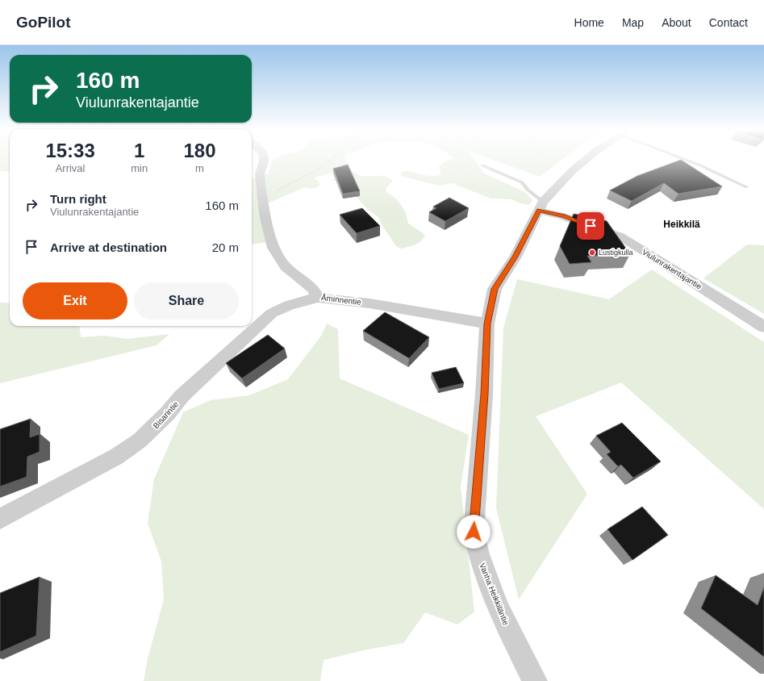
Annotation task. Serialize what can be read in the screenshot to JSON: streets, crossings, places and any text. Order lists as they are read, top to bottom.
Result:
{
  "streets": {
    "street": [
      "Viulunrakentajantie",
      "Åminnentie",
      "Bisarintie",
      "Vanha Heikkiläntie"
    ]
  },
  "crossings": [
    ["Viulunrakentajantie", "Vanha Heikkiläntie"],
    ["Åminnentie", "Bisarintie"],
    ["Åminnentie", "Vanha Heikkiläntie"]
  ],
  "districts": ["Heikkilä"],
  "places": ["Lustigkulla"],
  "page": {
    "header": "GoPilot",
    "nav": [
      "Home",
      "Map",
      "About",
      "Contact"
    ],
    "turn": ["160 m", "Viulunrakentajantie"],
    "eta": [
      "15:33",
      "Arrival",
      "1",
      "min",
      "180",
      "m"
    ],
    "list": [
      {
        "name": "Turn right",
        "note": "Viulunrakentajantie",
        "value": "160 m"
      },
      {
        "name": "Arrive at destination",
        "value": "20 m"
      }
    ],
    "buttons": ["Exit", "Share"]
  }
}
